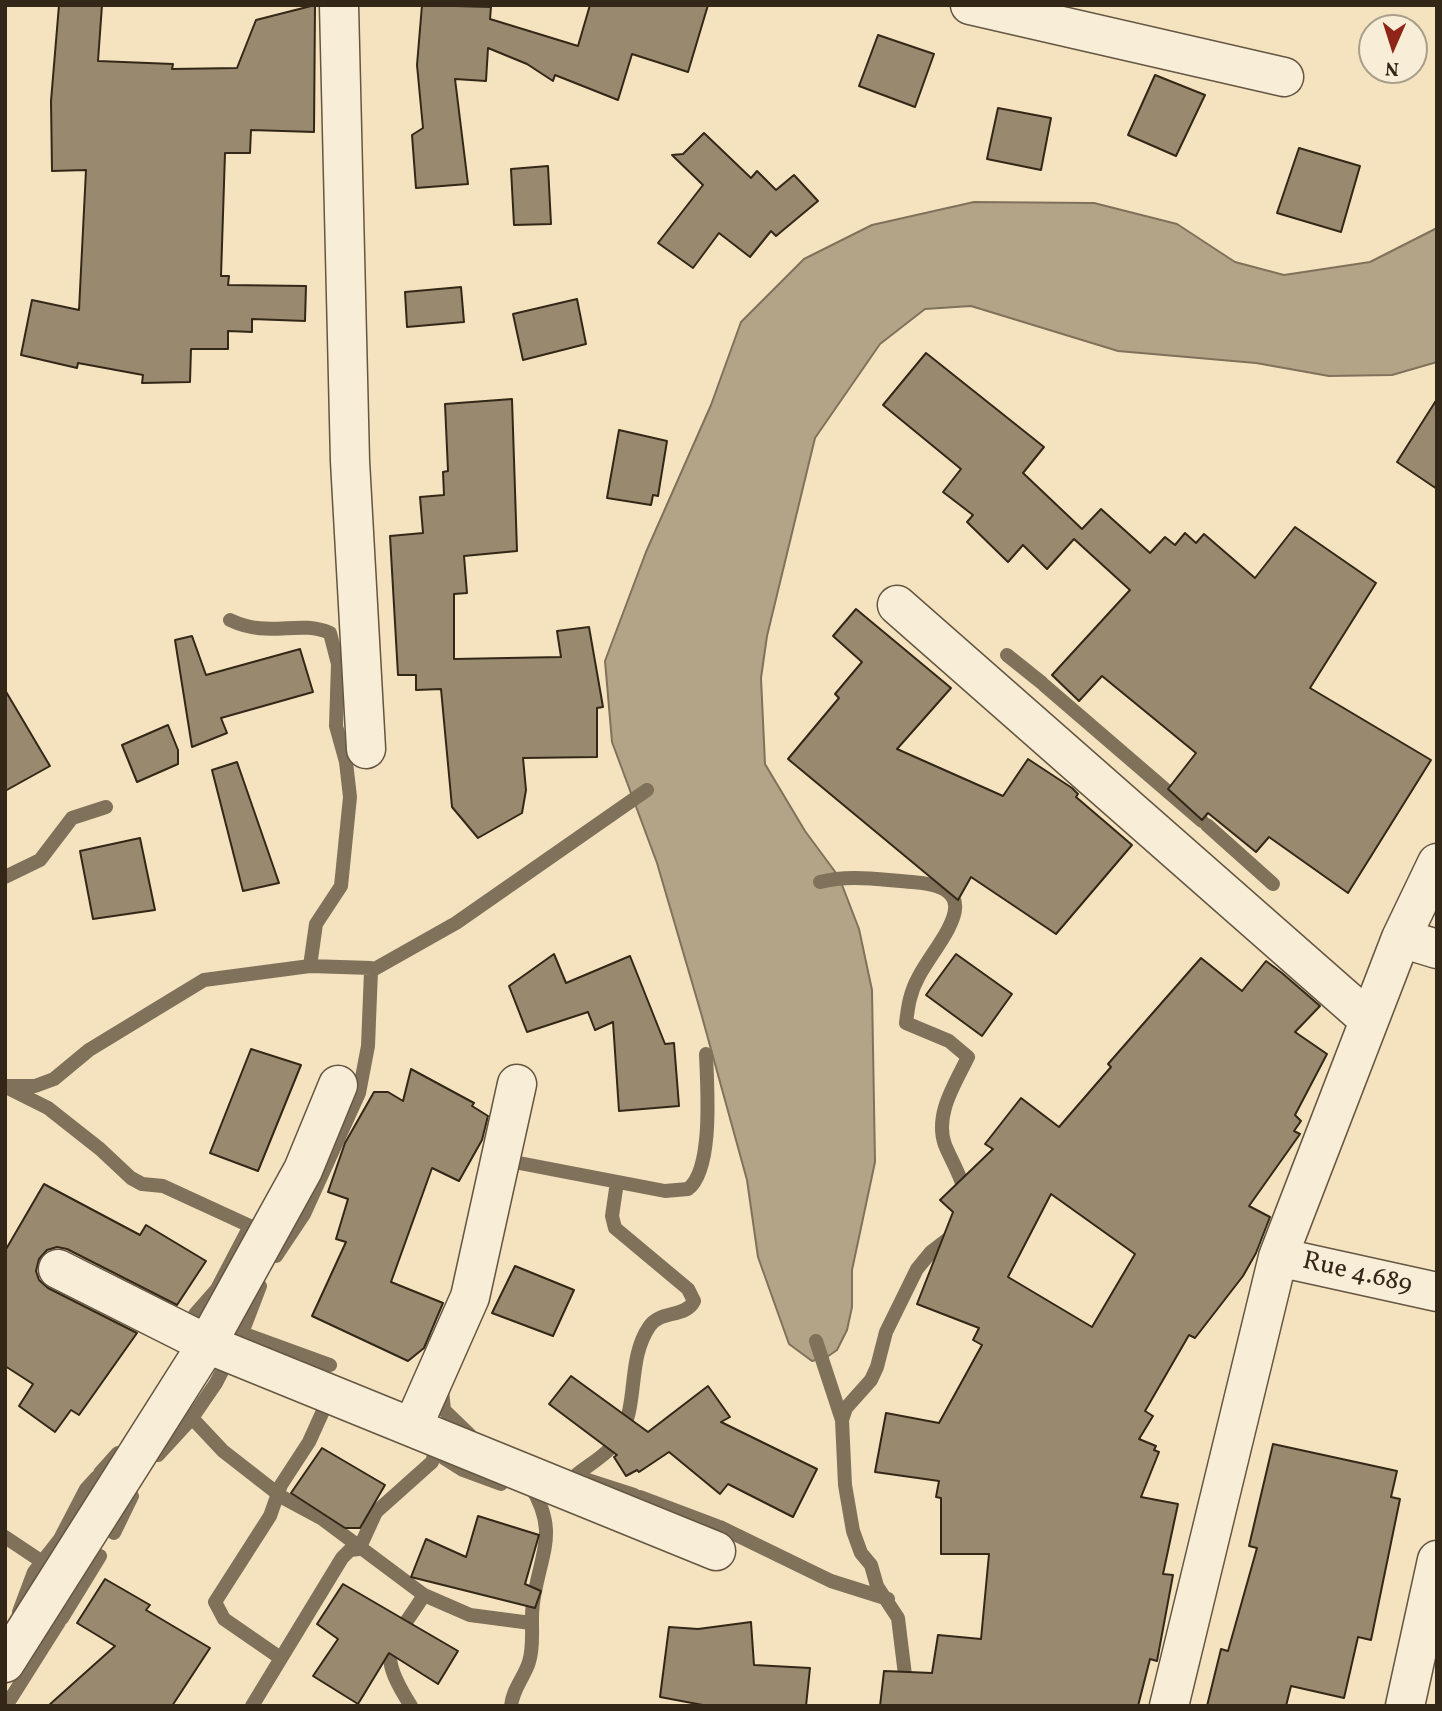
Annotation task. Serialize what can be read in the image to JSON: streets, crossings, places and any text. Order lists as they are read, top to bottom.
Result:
{
  "streets": {
    "street": ["Rue 4.689"]
  },
  "north": "bottom"
}
